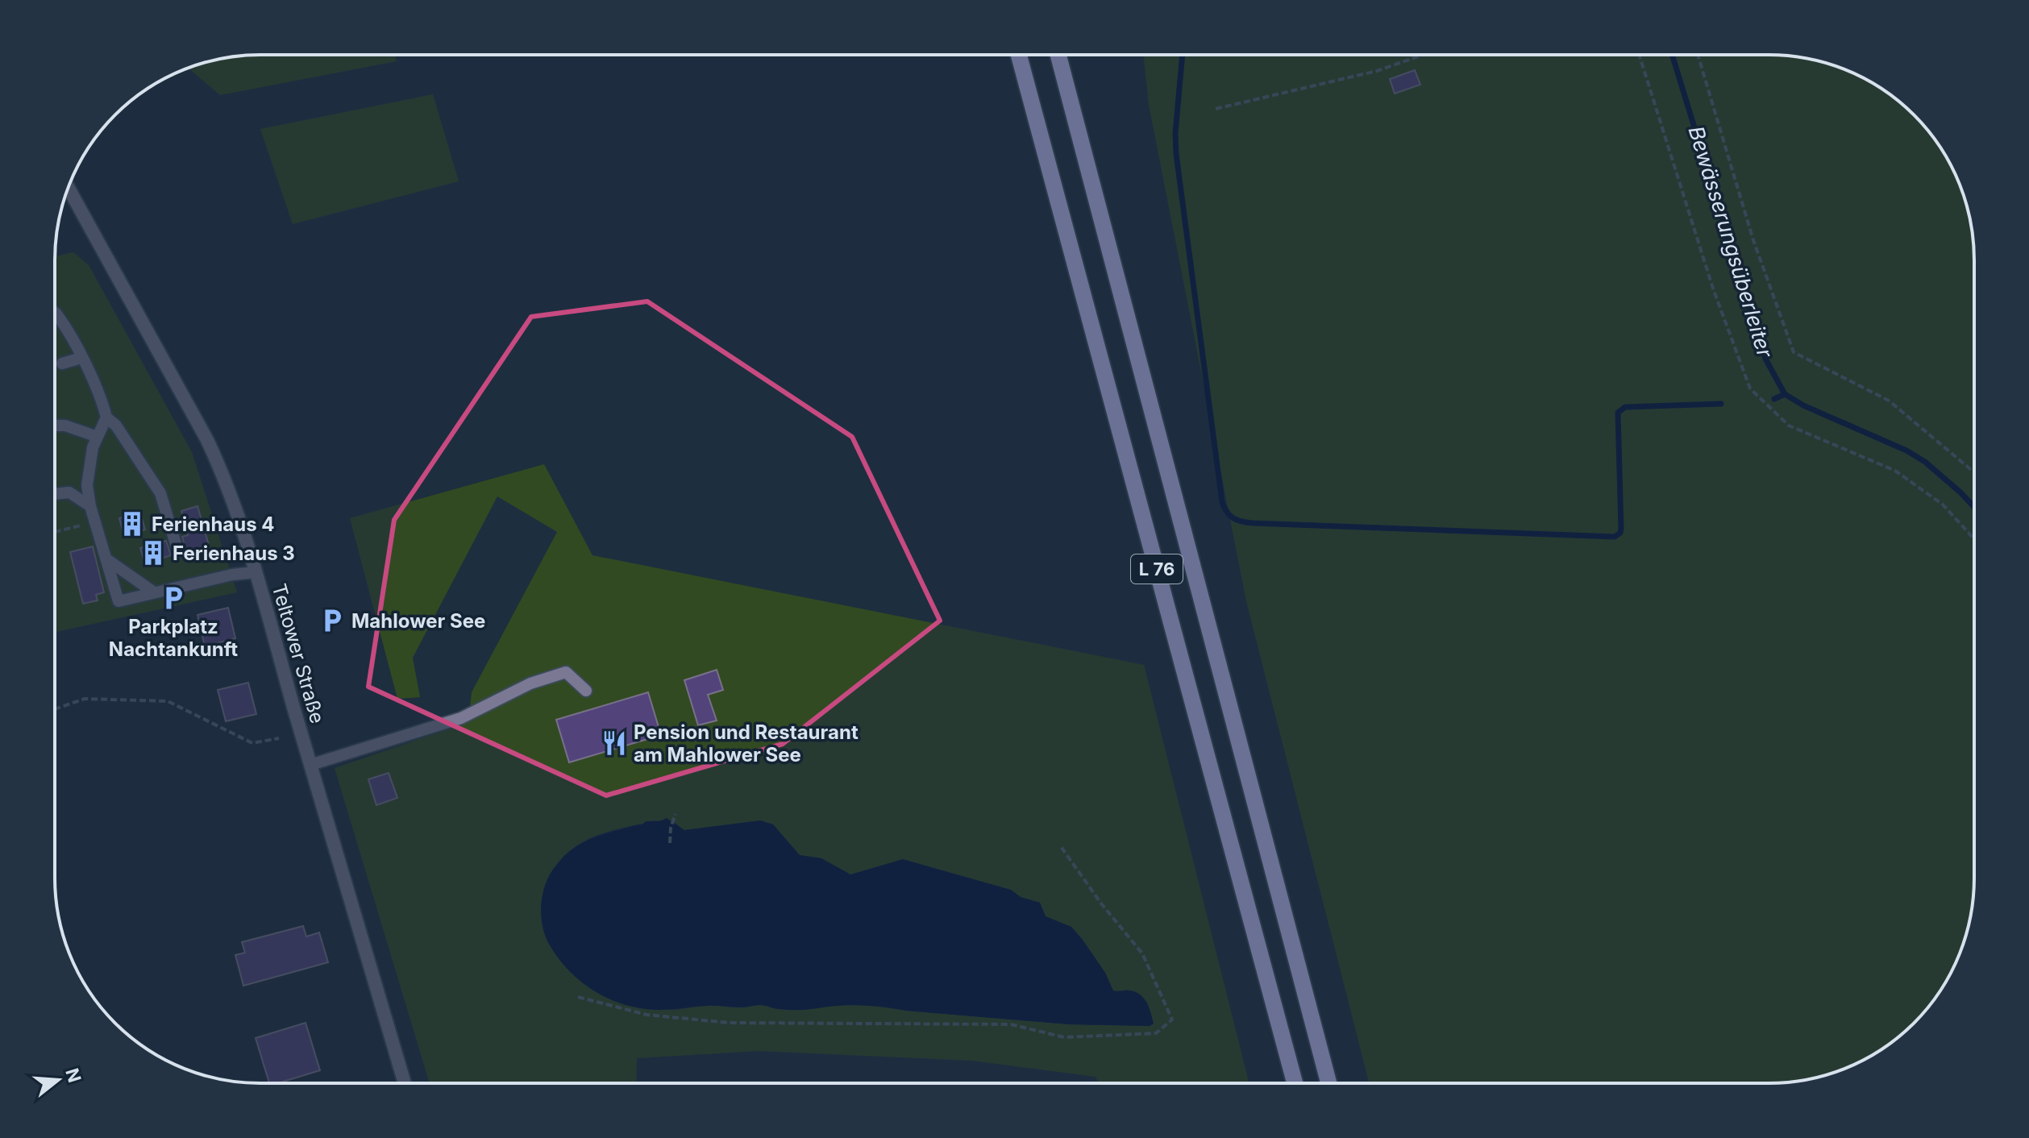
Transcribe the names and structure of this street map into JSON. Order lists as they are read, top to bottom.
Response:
{
  "streets": {
    "main road": ["L 76"],
    "street": ["Teltower Straße"]
  },
  "water": ["Bewässerungsüberleiter"],
  "places": {
    "building": ["Ferienhaus 4", "Ferienhaus 3"],
    "parking": ["Parkplatz Nachtankunft", "Mahlower See"],
    "restaurant": ["Pension und Restaurant am Mahlower See"]
  },
  "north": "right"
}
